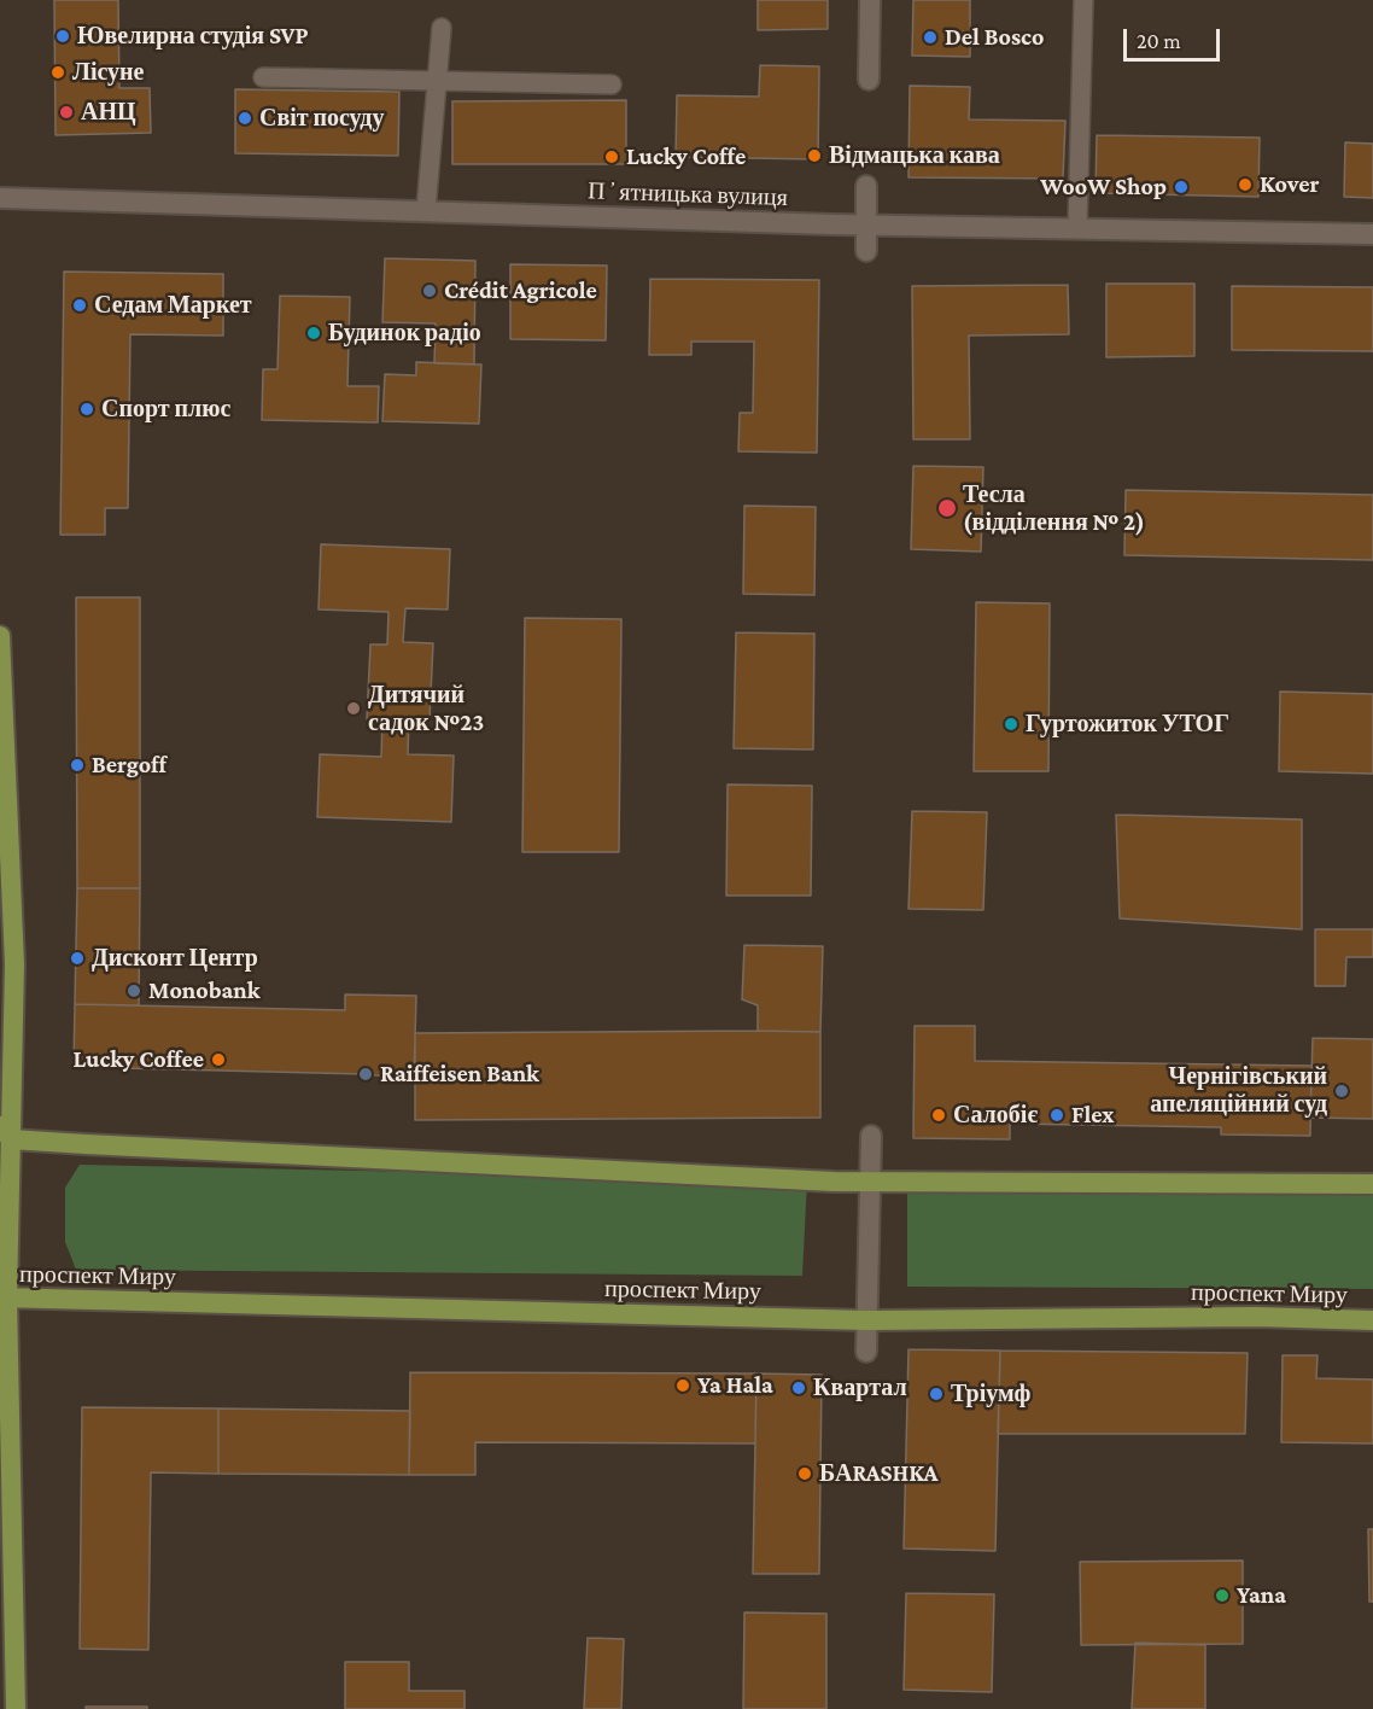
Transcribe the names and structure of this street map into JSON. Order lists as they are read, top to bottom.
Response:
{
  "streets": {
    "main road": ["проспект Миру"],
    "street": ["Пʼятницька вулиця"]
  },
  "places": [
    "Ювелирна студія SVP",
    "Del Bosco",
    "Лісуне",
    "АНЦ",
    "Світ посуду",
    "Відмацька кава",
    "Lucky Coffe",
    "Kover",
    "WooW Shop",
    "Crédit Agricole",
    "Седам Маркет",
    "Будинок радіо",
    "Спорт плюс",
    "Тесла (відділення № 2)",
    "Дитячий садок №23",
    "Гуртожиток УТОГ",
    "Bergoff",
    "Дисконт Центр",
    "Monobank",
    "Lucky Coffee",
    "Raiffeisen Bank",
    "Чернігівський апеляційний суд",
    "Салобіє",
    "Flex",
    "Ya Hala",
    "Квартал",
    "Тріумф",
    "БАRASHKA",
    "Yana"
  ],
  "scale_bar": "20 m"
}
